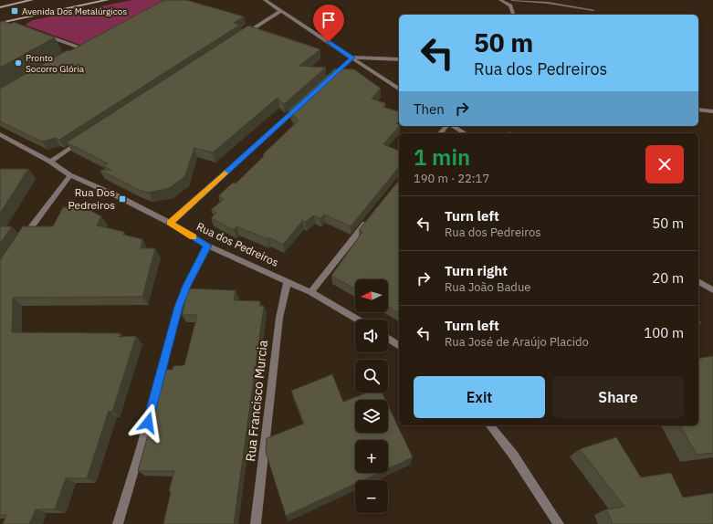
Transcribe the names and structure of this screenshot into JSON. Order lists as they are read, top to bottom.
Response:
{
  "streets": {
    "street": ["Rua dos Pedreiros", "Rua Francisco Murcia"]
  },
  "crossings": [
    ["Rua dos Pedreiros", "Rua Francisco Murcia"]
  ],
  "places": {
    "transit": ["Avenida Dos Metalúrgicos", "Rua Dos Pedreiros"],
    "other": ["Pronto Socorro Glória"]
  },
  "north": "left",
  "page": {
    "turn": ["50 m", "Rua dos Pedreiros"],
    "then": "Then",
    "heading": ["1 min", "190 m · 22:17"],
    "list": [
      {
        "name": "Turn left",
        "note": "Rua dos Pedreiros",
        "value": "50 m"
      },
      {
        "name": "Turn right",
        "note": "Rua João Badue",
        "value": "20 m"
      },
      {
        "name": "Turn left",
        "note": "Rua José de Araújo Placido",
        "value": "100 m"
      }
    ],
    "map_buttons": ["+", "−"],
    "buttons": ["Exit", "Share"]
  }
}
